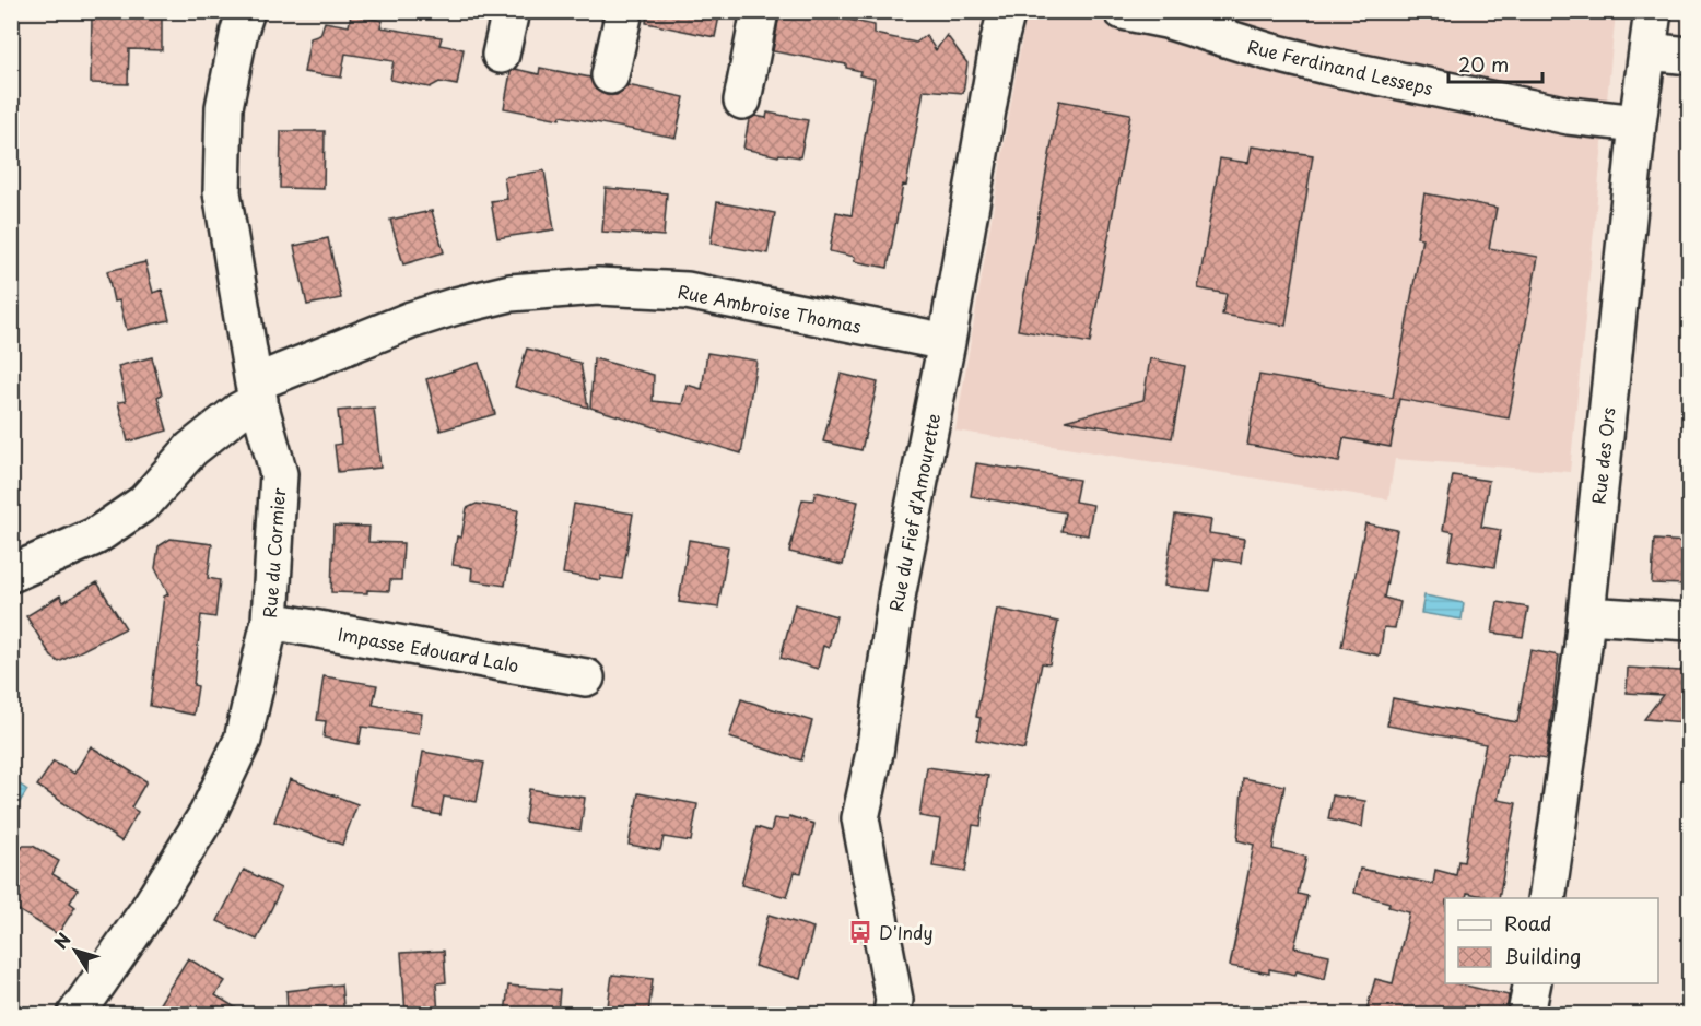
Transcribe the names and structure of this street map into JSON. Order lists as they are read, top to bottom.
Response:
{
  "streets": {
    "street": [
      "Rue Ferdinand Lesseps",
      "Rue Ambroise Thomas",
      "Rue des Ors",
      "Rue du Fief d'Amourette",
      "Rue du Cormier",
      "Impasse Edouard Lalo"
    ]
  },
  "crossings": [
    ["Rue Ferdinand Lesseps", "Rue des Ors"],
    ["Rue Ambroise Thomas", "Rue du Fief d'Amourette"],
    ["Rue Ambroise Thomas", "Rue du Cormier"],
    ["Rue du Cormier", "Impasse Edouard Lalo"]
  ],
  "places": {
    "bus stop": ["D'Indy"]
  },
  "legend": ["Road", "Building"],
  "scale_bar": "20 m",
  "north": "top left"
}
